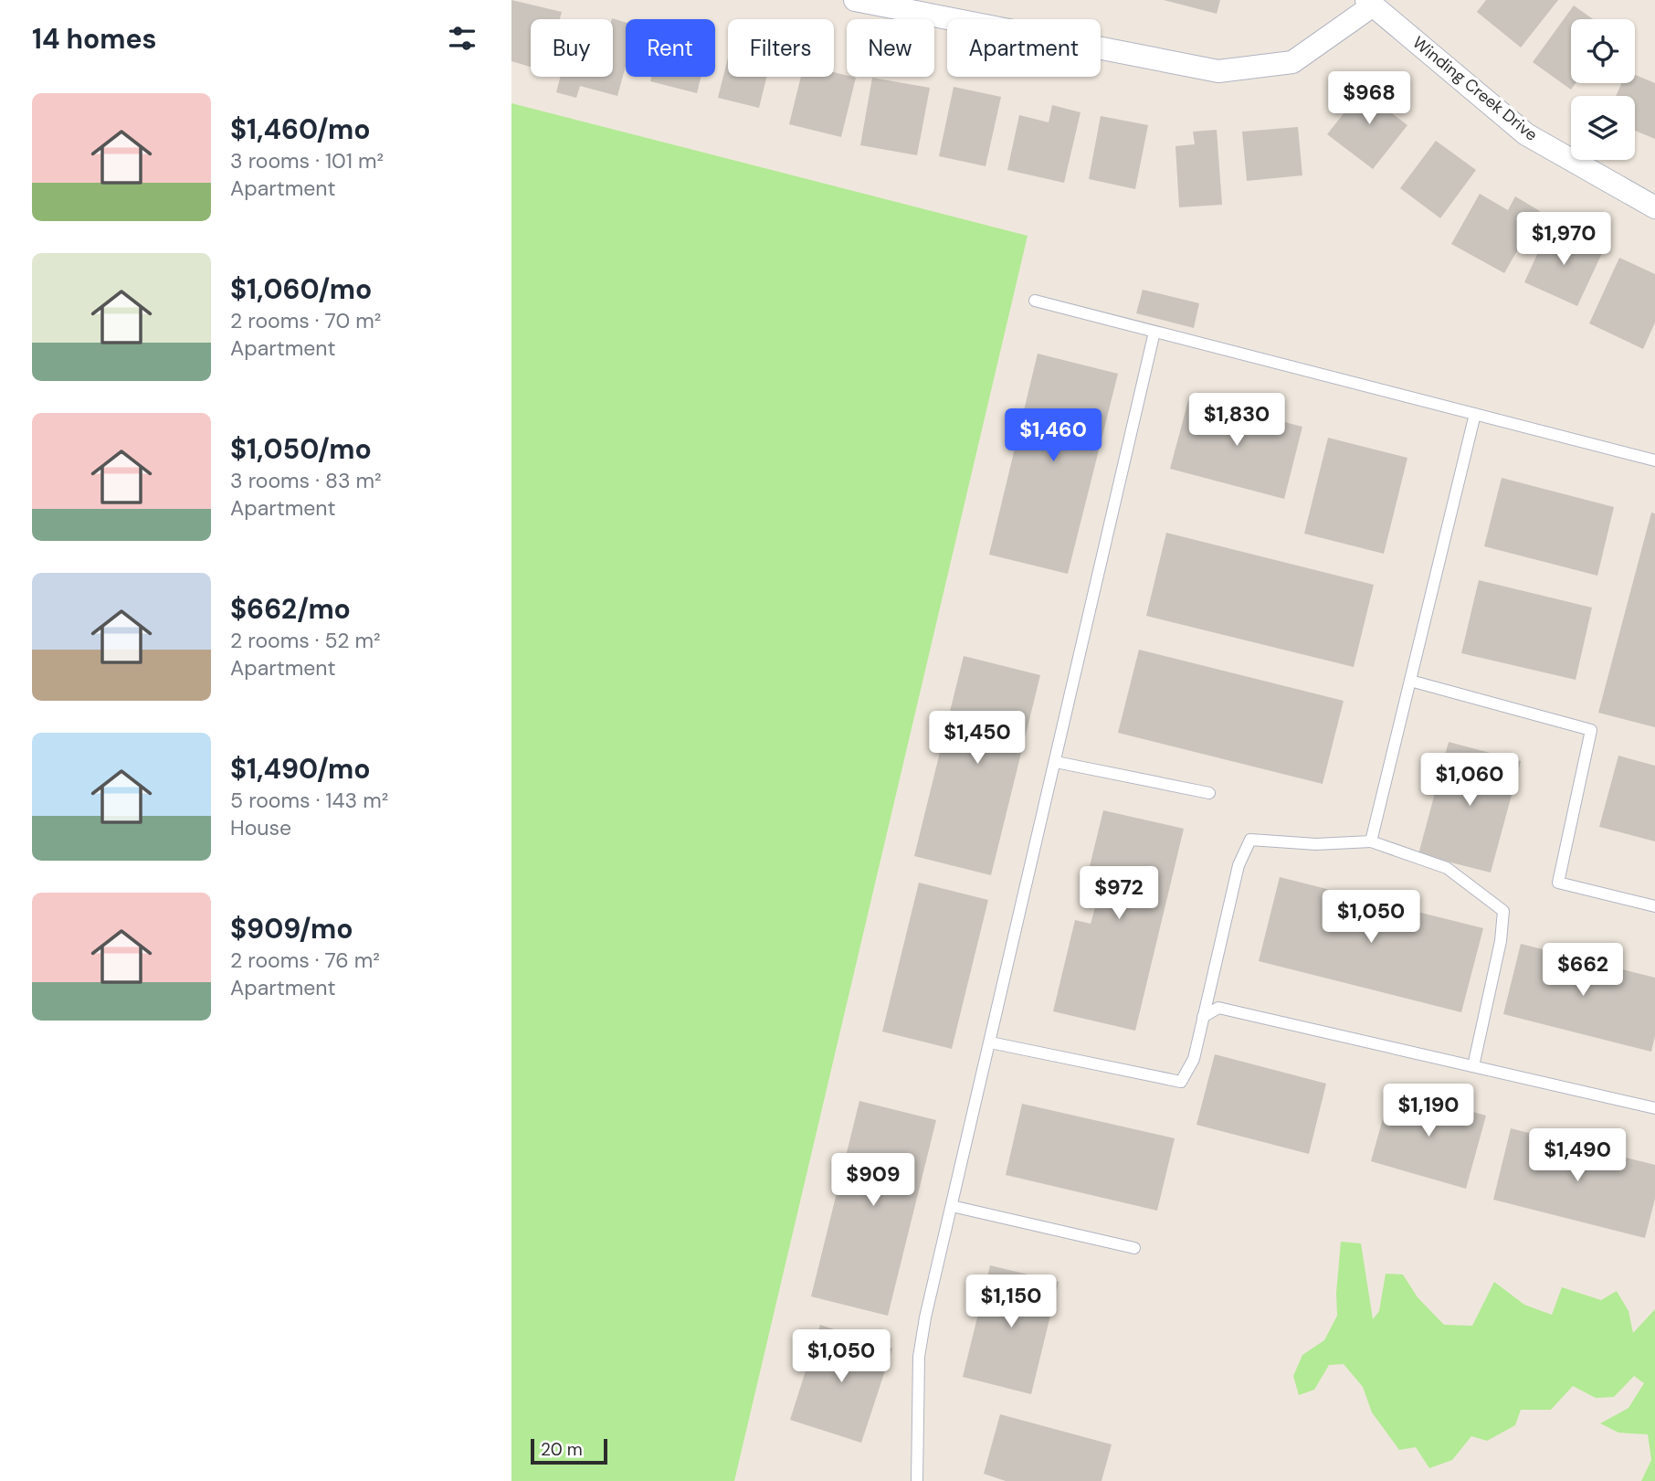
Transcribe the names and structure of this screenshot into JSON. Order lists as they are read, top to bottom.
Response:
{
  "streets": {
    "street": ["Winding Creek Drive"]
  },
  "scale_bar": "20 m",
  "page": {
    "heading": "14 homes",
    "chip": [
      "Buy",
      "Rent",
      "Filters",
      "New",
      "Apartment"
    ],
    "price": [
      "$968",
      "$1,970",
      "$1,830",
      "$1,460",
      "$1,450",
      "$1,060",
      "$972",
      "$1,050",
      "$662",
      "$1,190",
      "$1,490",
      "$909",
      "$1,150",
      "$1,050"
    ],
    "list": [
      {
        "name": "$1,460/mo",
        "note": "3 rooms · 101 m² · Apartment"
      },
      {
        "name": "$1,060/mo",
        "note": "2 rooms · 70 m² · Apartment"
      },
      {
        "name": "$1,050/mo",
        "note": "3 rooms · 83 m² · Apartment"
      },
      {
        "name": "$662/mo",
        "note": "2 rooms · 52 m² · Apartment"
      },
      {
        "name": "$1,490/mo",
        "note": "5 rooms · 143 m² · House"
      },
      {
        "name": "$909/mo",
        "note": "2 rooms · 76 m² · Apartment"
      }
    ],
    "scale": "20 m"
  }
}
